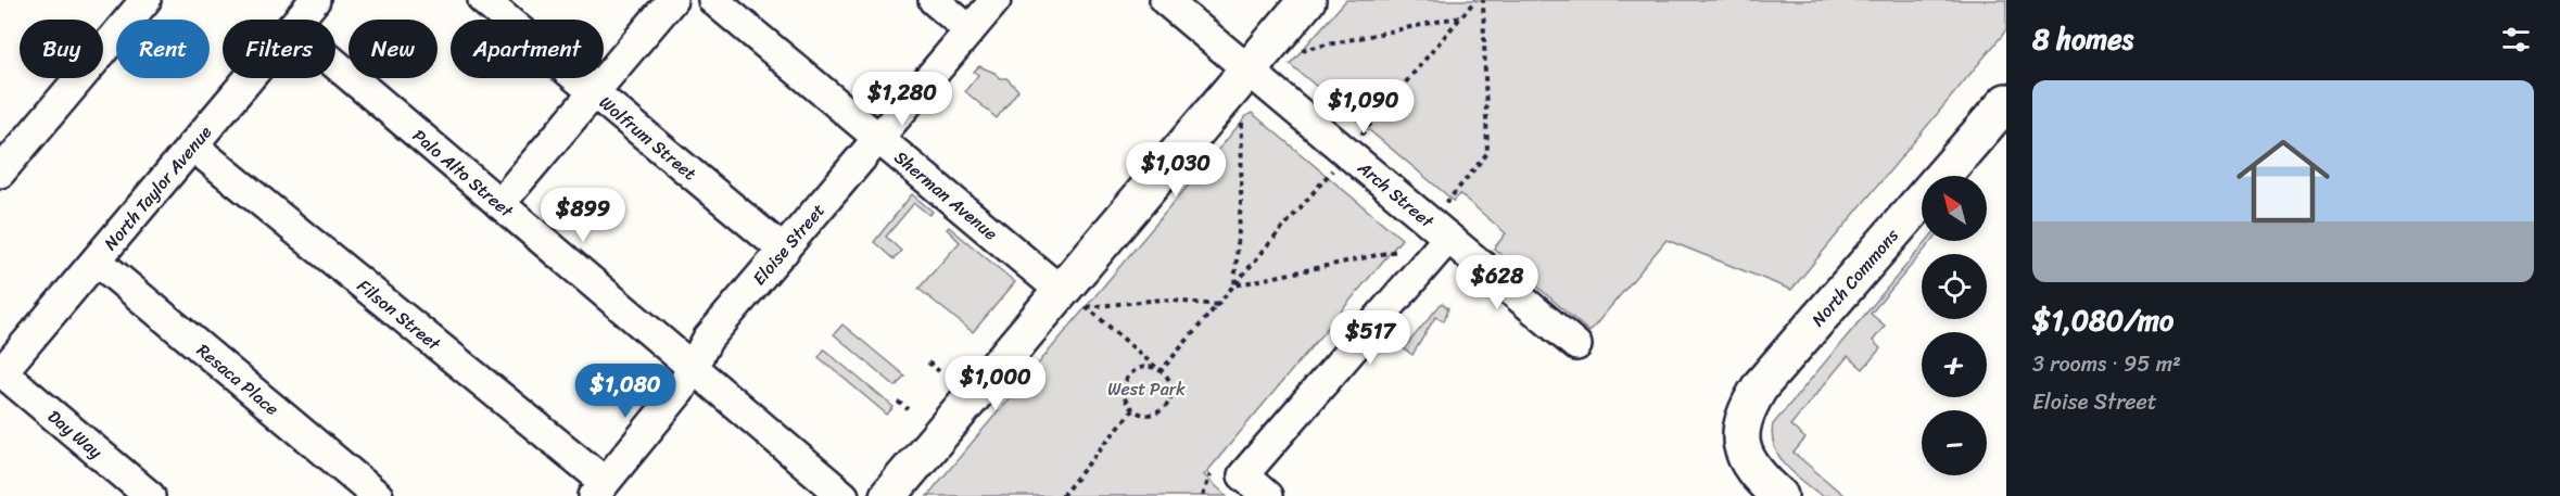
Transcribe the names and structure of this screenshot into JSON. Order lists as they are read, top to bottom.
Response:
{
  "streets": {
    "main road": ["North Commons"],
    "street": [
      "Wolfrum Street",
      "Palo Alto Street",
      "North Taylor Avenue",
      "Arch Street",
      "Sherman Avenue",
      "Eloise Street",
      "Filson Street",
      "Resaca Place",
      "Day Way"
    ]
  },
  "crossings": [
    ["Wolfrum Street", "Eloise Street"],
    ["Palo Alto Street", "Eloise Street"],
    ["North Taylor Avenue", "Filson Street"],
    ["North Taylor Avenue", "Resaca Place"],
    ["North Taylor Avenue", "Day Way"],
    ["Sherman Avenue", "Eloise Street"],
    ["Eloise Street", "Filson Street"]
  ],
  "parks": ["West Park"],
  "north": "top left",
  "page": {
    "heading": "8 homes",
    "chip": [
      "Buy",
      "Rent",
      "Filters",
      "New",
      "Apartment"
    ],
    "price": [
      "$1,280",
      "$1,090",
      "$1,030",
      "$899",
      "$628",
      "$517",
      "$1,000",
      "$1,080"
    ],
    "list": [
      {
        "name": "$1,080/mo",
        "note": "3 rooms · 95 m² · Eloise Street"
      }
    ],
    "map_buttons": ["+", "−"]
  }
}
